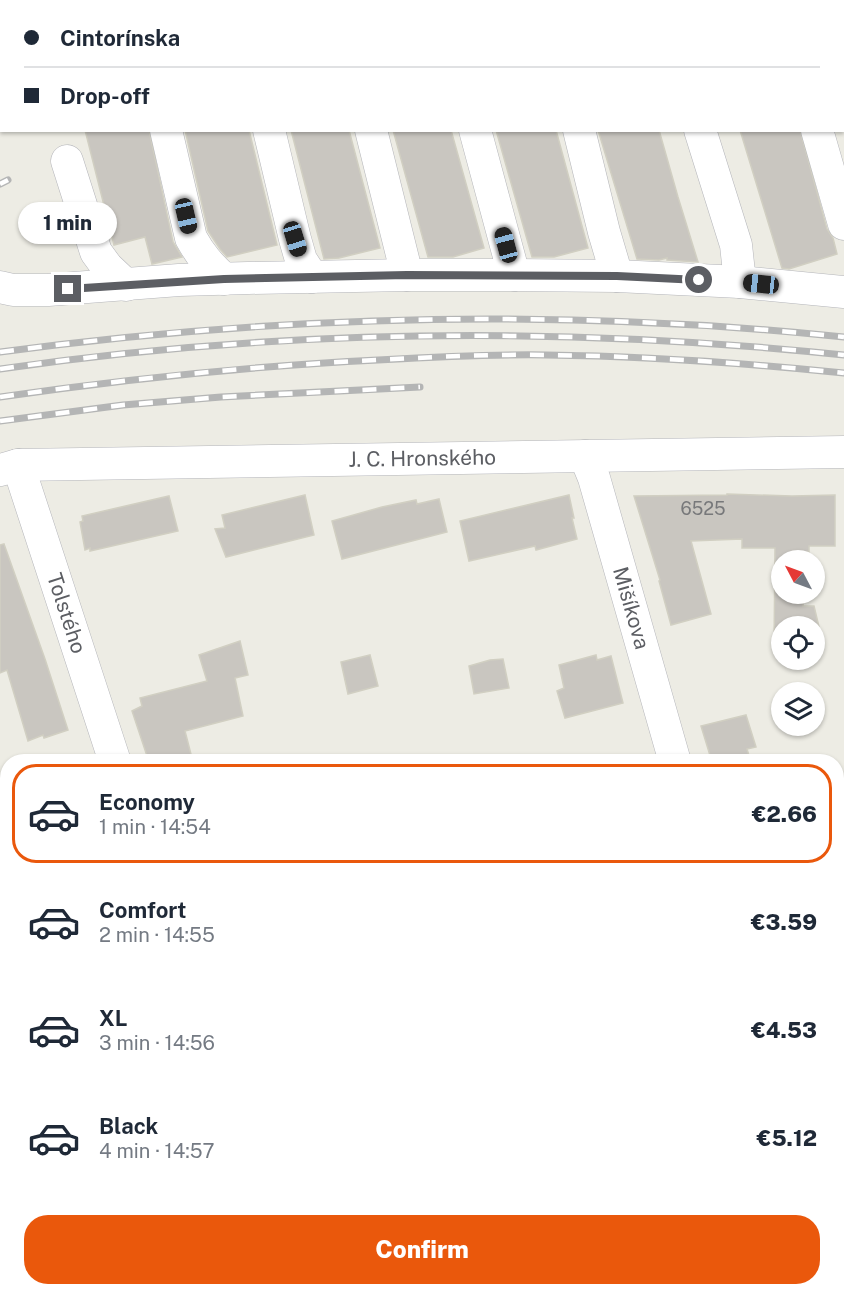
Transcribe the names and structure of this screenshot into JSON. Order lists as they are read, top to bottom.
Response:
{
  "streets": {
    "street": ["J. C. Hronského", "Mišíkova", "Tolstého"]
  },
  "crossings": [
    ["J. C. Hronského", "Mišíkova"],
    ["J. C. Hronského", "Tolstého"]
  ],
  "house_numbers": ["6525"],
  "north": "top left",
  "page": {
    "banner": ["Cintorínska", "Drop-off"],
    "bubble": "1 min",
    "list": [
      {
        "name": "Economy",
        "note": "1 min · 14:54",
        "value": "€2.66"
      },
      {
        "name": "Comfort",
        "note": "2 min · 14:55",
        "value": "€3.59"
      },
      {
        "name": "XL",
        "note": "3 min · 14:56",
        "value": "€4.53"
      },
      {
        "name": "Black",
        "note": "4 min · 14:57",
        "value": "€5.12"
      }
    ],
    "buttons": "Confirm"
  }
}
